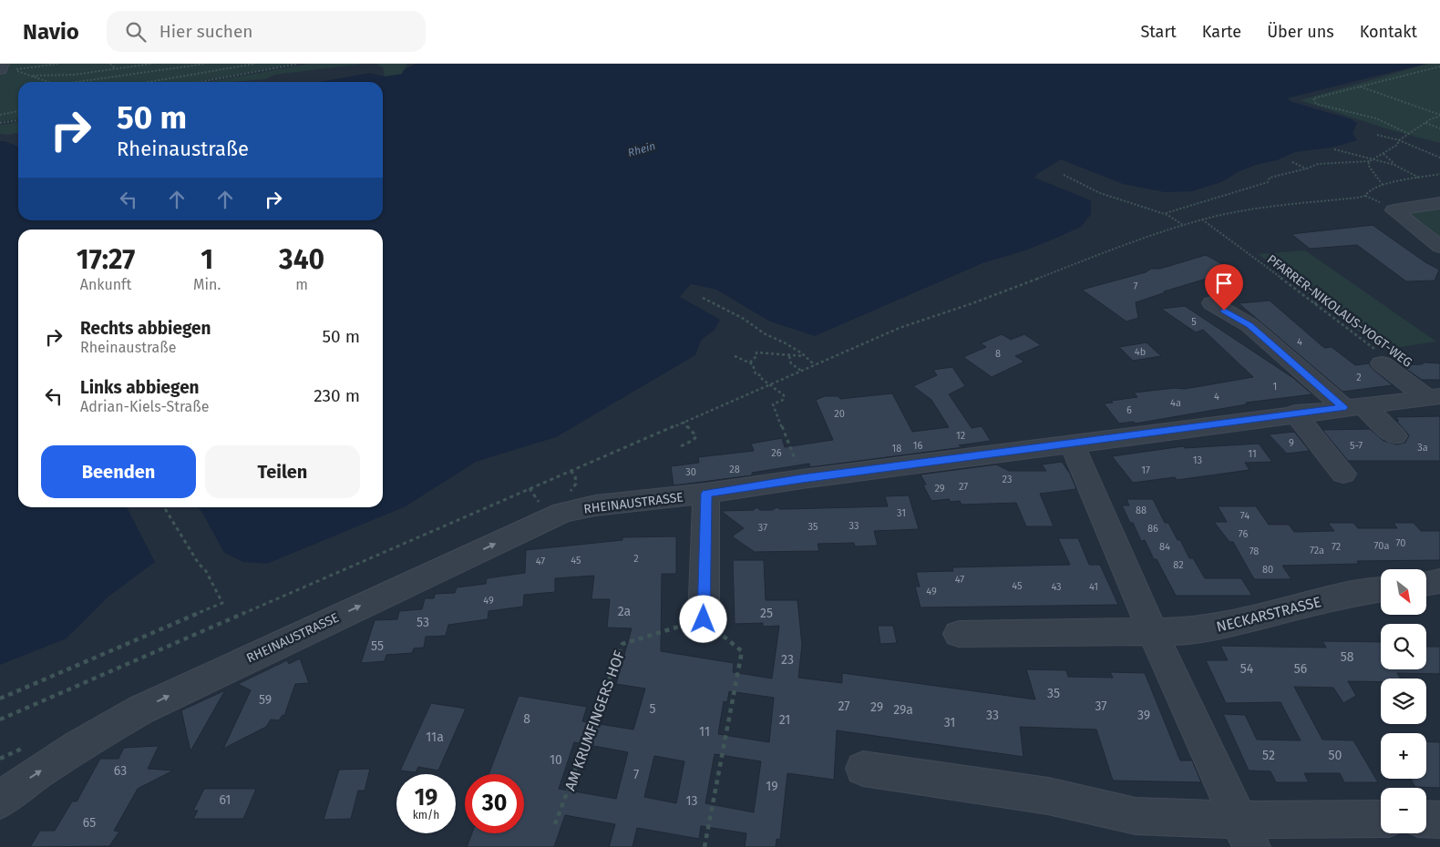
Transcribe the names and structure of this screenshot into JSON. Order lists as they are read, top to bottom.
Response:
{
  "streets": {
    "street": ["RHEINAUSTRASSE", "NECKARSTRASSE"],
    "path": ["PFARRER-NIKOLAUS-VOGT-WEG", "AM KRUMFINGERS HOF"]
  },
  "one_way": ["RHEINAUSTRASSE"],
  "water": ["Rhein"],
  "house_numbers": [
    "7",
    "5",
    "4",
    "4b",
    "8",
    "2",
    "1",
    "4",
    "4a",
    "6",
    "20",
    "12",
    "9",
    "16",
    "5-7",
    "3a",
    "18",
    "26",
    "11",
    "13",
    "28",
    "17",
    "30",
    "23",
    "27",
    "29",
    "88",
    "31",
    "74",
    "33",
    "35",
    "37",
    "86",
    "76",
    "70",
    "70a",
    "84",
    "72",
    "72a",
    "78",
    "2",
    "45",
    "47",
    "82",
    "80",
    "47",
    "45",
    "43",
    "41",
    "49",
    "49",
    "2a",
    "25",
    "53",
    "55",
    "58",
    "23",
    "54",
    "56",
    "35",
    "59",
    "27",
    "37",
    "29",
    "5",
    "29a",
    "33",
    "39",
    "8",
    "21",
    "31",
    "11",
    "11a",
    "52",
    "50",
    "10",
    "63",
    "7",
    "19",
    "61",
    "13",
    "65"
  ],
  "north": "bottom right",
  "page": {
    "header": "Navio",
    "search": "Hier suchen",
    "nav": [
      "Start",
      "Karte",
      "Über uns",
      "Kontakt"
    ],
    "turn": ["50 m", "Rheinaustraße"],
    "eta": [
      "17:27",
      "Ankunft",
      "1",
      "Min.",
      "340",
      "m"
    ],
    "list": [
      {
        "name": "Rechts abbiegen",
        "note": "Rheinaustraße",
        "value": "50 m"
      },
      {
        "name": "Links abbiegen",
        "note": "Adrian-Kiels-Straße",
        "value": "230 m"
      }
    ],
    "buttons": ["Beenden", "Teilen"],
    "map_buttons": ["+", "−"],
    "speed": "19 km/h",
    "limit": "30"
  }
}
